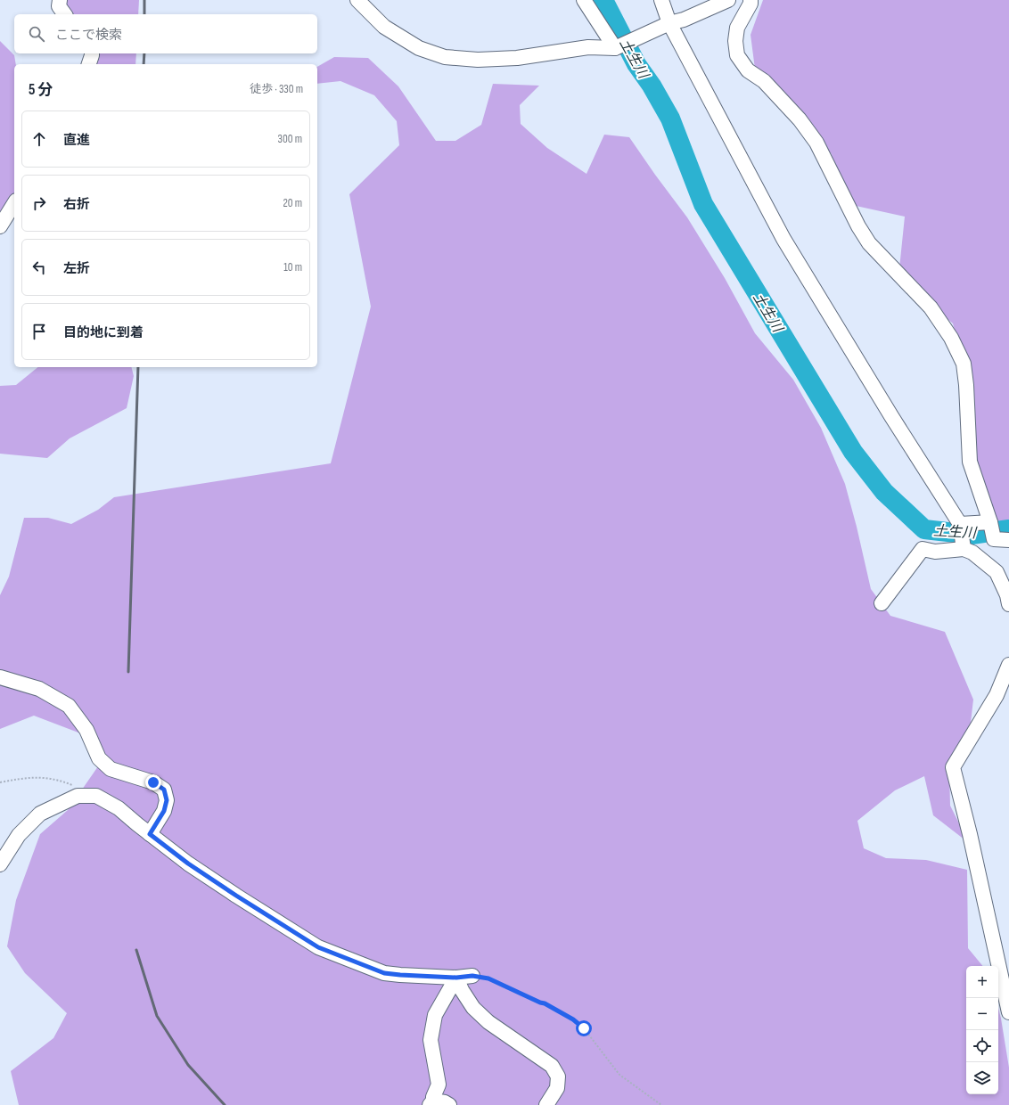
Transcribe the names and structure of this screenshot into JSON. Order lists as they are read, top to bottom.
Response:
{
  "water": ["土生川"],
  "page": {
    "search": "ここで検索",
    "heading": ["5 分", "徒歩 · 330 m"],
    "list": [
      ["直進", "300 m"],
      ["右折", "20 m"],
      ["左折", "10 m"],
      "目的地に到着"
    ],
    "map_buttons": ["+", "−"]
  }
}
